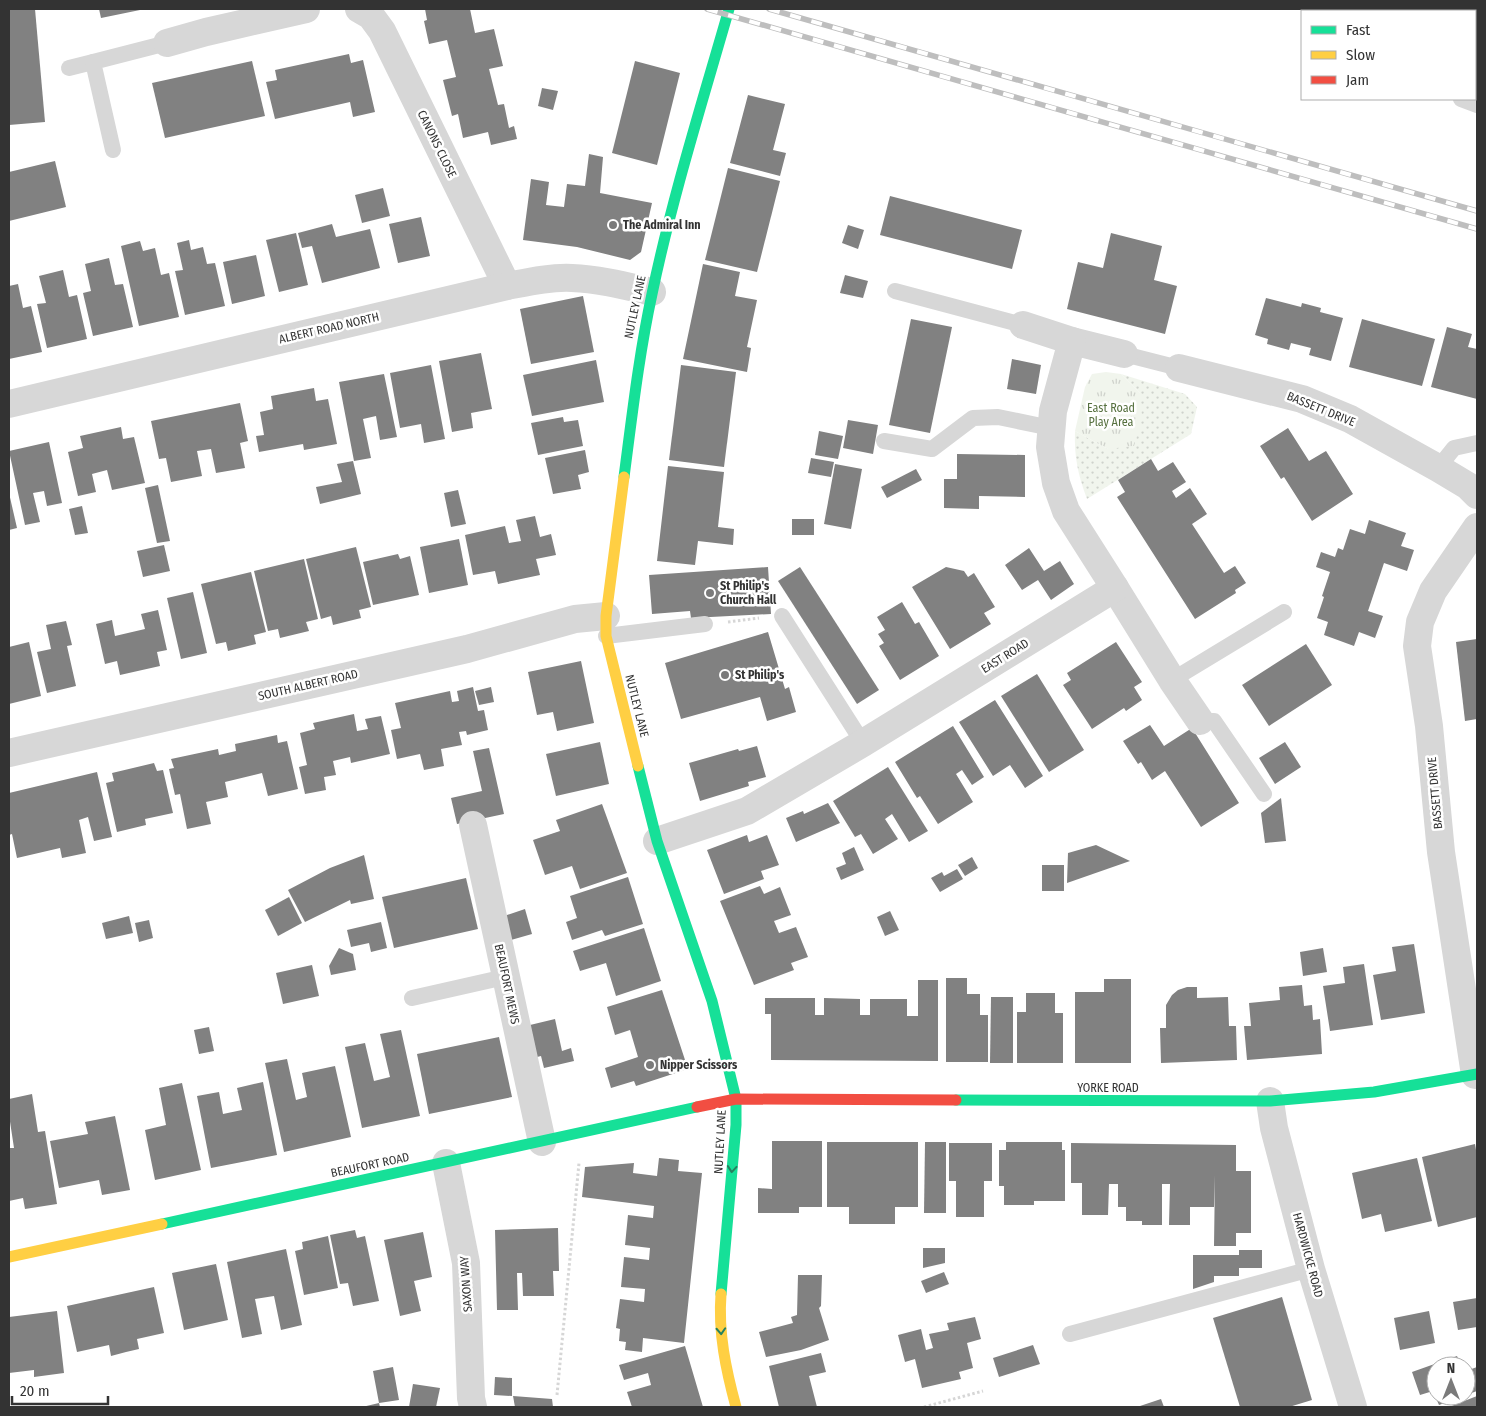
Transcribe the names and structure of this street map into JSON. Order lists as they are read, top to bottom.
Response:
{
  "streets": {
    "street": [
      "CANONS CLOSE",
      "NUTLEY LANE",
      "ALBERT ROAD NORTH",
      "BASSETT DRIVE",
      "EAST ROAD",
      "SOUTH ALBERT ROAD",
      "BEAUFORT MEWS",
      "YORKE ROAD",
      "BEAUFORT ROAD",
      "HARDWICKE ROAD",
      "SAXON WAY"
    ]
  },
  "crossings": [
    ["CANONS CLOSE", "ALBERT ROAD NORTH"],
    ["NUTLEY LANE", "ALBERT ROAD NORTH"],
    ["NUTLEY LANE", "EAST ROAD"],
    ["NUTLEY LANE", "SOUTH ALBERT ROAD"],
    ["NUTLEY LANE", "YORKE ROAD"],
    ["NUTLEY LANE", "BEAUFORT ROAD"],
    ["BASSETT DRIVE", "YORKE ROAD"],
    ["BEAUFORT MEWS", "BEAUFORT ROAD"],
    ["YORKE ROAD", "BEAUFORT ROAD"],
    ["YORKE ROAD", "HARDWICKE ROAD"],
    ["BEAUFORT ROAD", "SAXON WAY"]
  ],
  "parks": ["East Road Play Area"],
  "places": [
    "The Admiral Inn",
    "St Philip's Church Hall",
    "St Philip's",
    "Nipper Scissors"
  ],
  "legend": ["Fast", "Slow", "Jam"],
  "scale_bar": "20 m",
  "north": "top"
}
